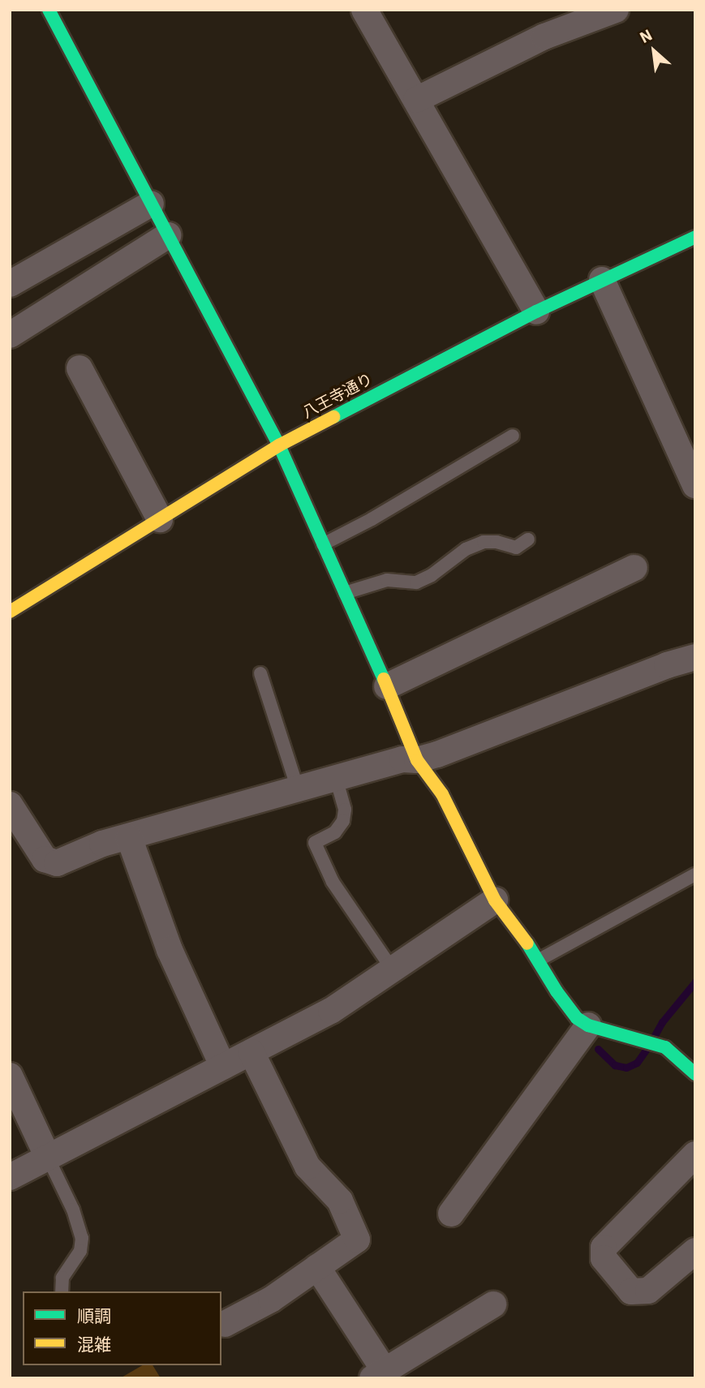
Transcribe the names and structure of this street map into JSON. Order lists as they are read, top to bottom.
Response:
{
  "streets": {
    "street": ["八王寺通り"]
  },
  "legend": ["順調", "混雑"],
  "north": "top left"
}
